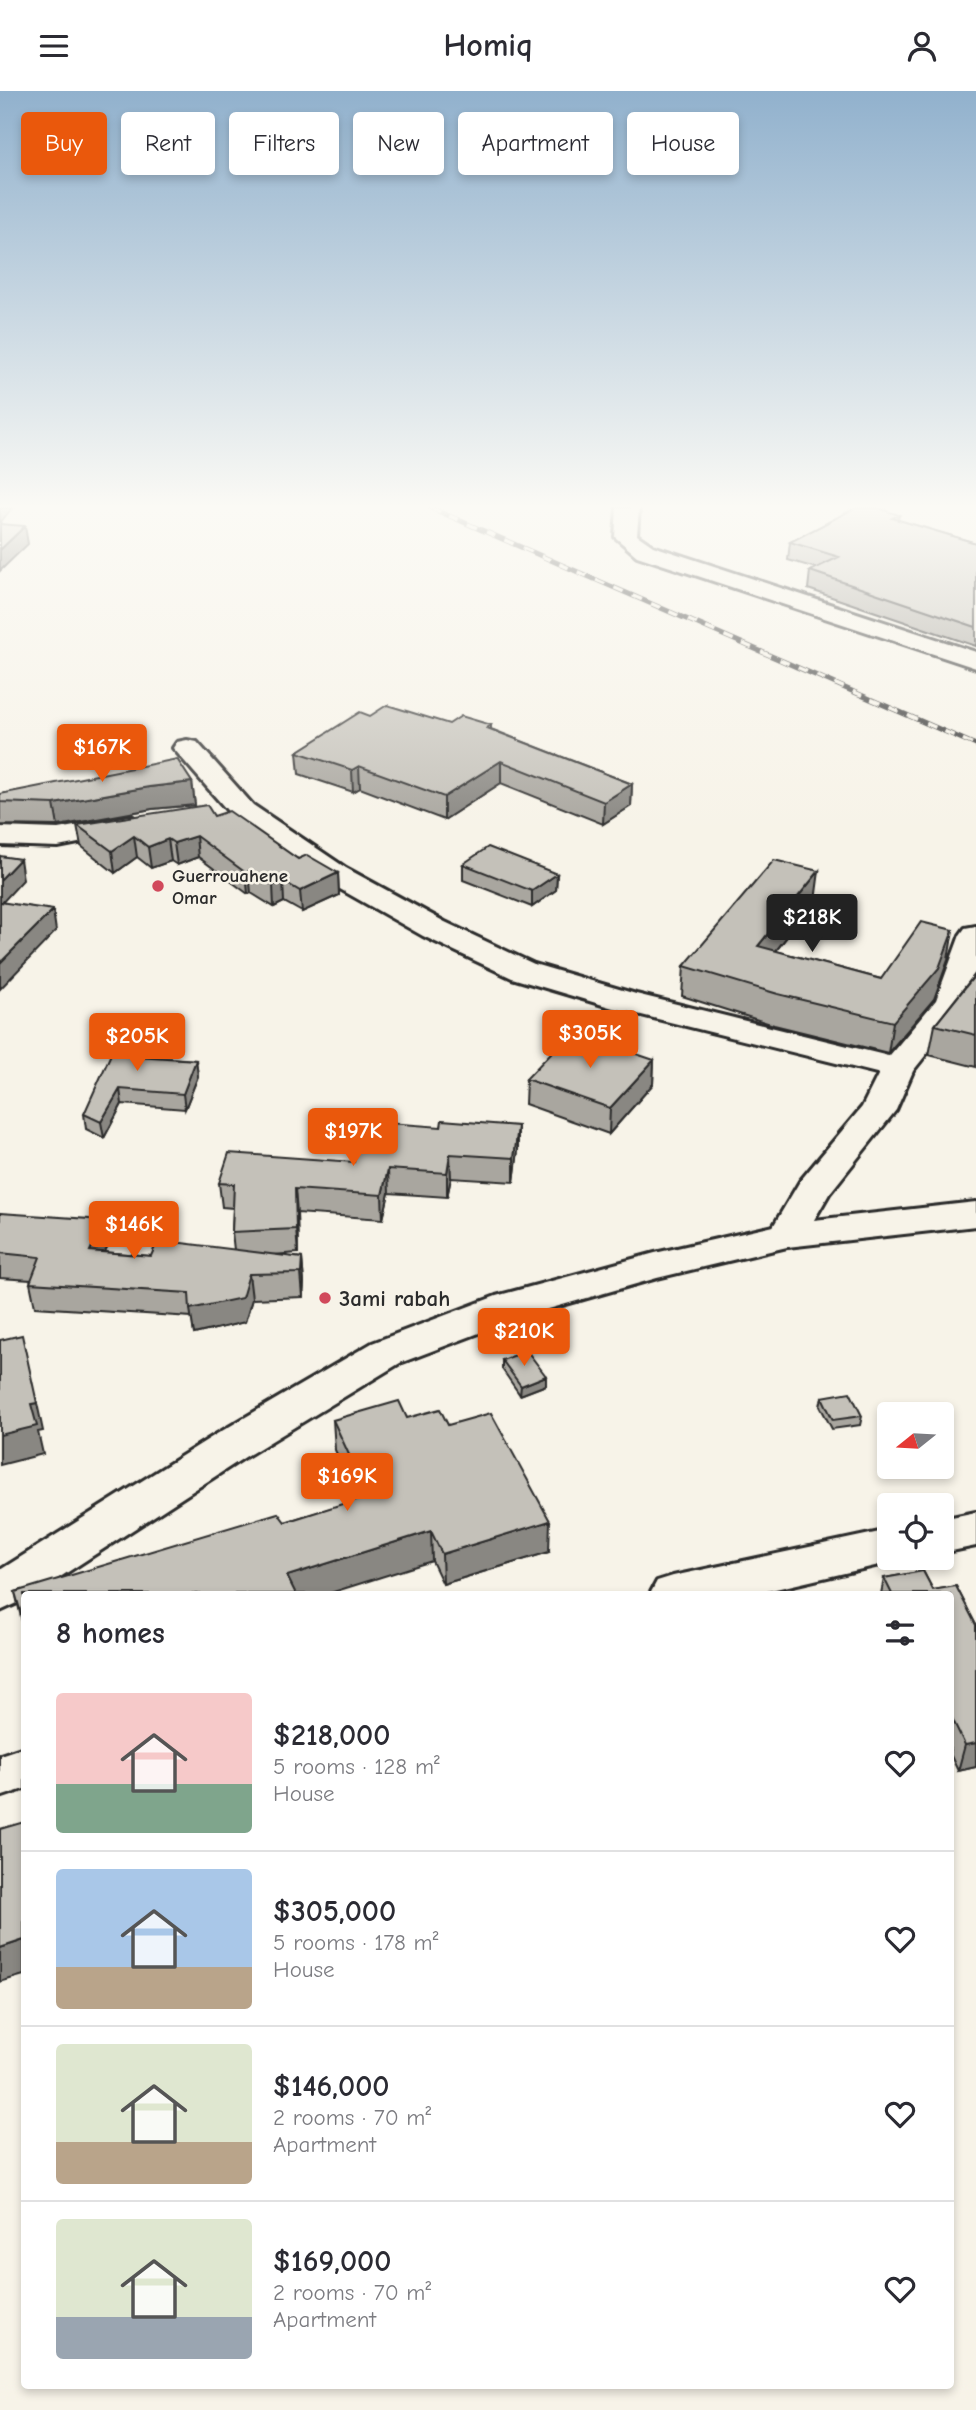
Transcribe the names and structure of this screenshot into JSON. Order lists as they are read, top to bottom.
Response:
{
  "places": ["Guerrouahene Omar", "3ami rabah"],
  "north": "left",
  "page": {
    "header": "Homiq",
    "chip": [
      "Buy",
      "Rent",
      "Filters",
      "New",
      "Apartment",
      "House"
    ],
    "price": [
      "$167K",
      "$218K",
      "$305K",
      "$205K",
      "$197K",
      "$146K",
      "$210K",
      "$169K"
    ],
    "heading": "8 homes",
    "list": [
      {
        "name": "$218,000",
        "note": "5 rooms · 128 m² · House"
      },
      {
        "name": "$305,000",
        "note": "5 rooms · 178 m² · House"
      },
      {
        "name": "$146,000",
        "note": "2 rooms · 70 m² · Apartment"
      },
      {
        "name": "$169,000",
        "note": "2 rooms · 70 m² · Apartment"
      }
    ]
  }
}
